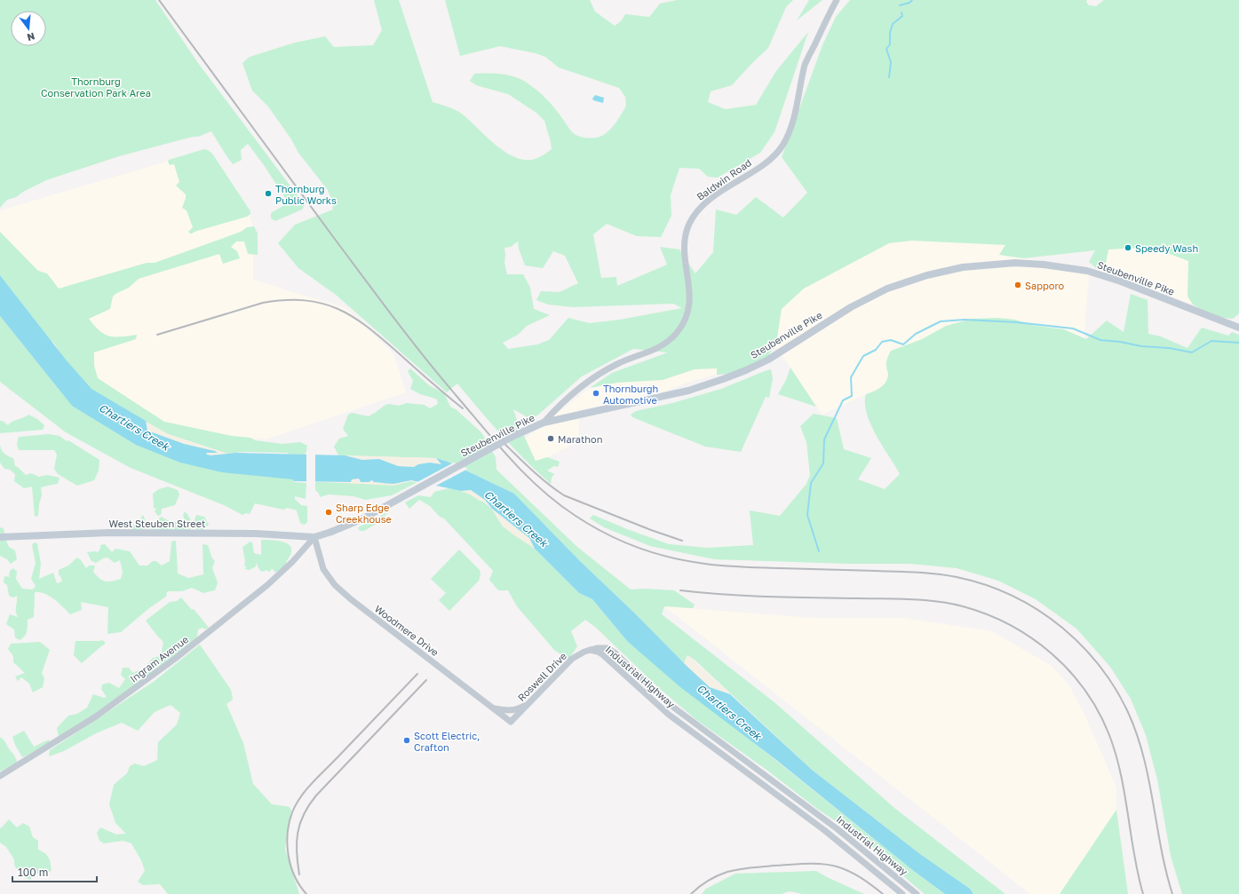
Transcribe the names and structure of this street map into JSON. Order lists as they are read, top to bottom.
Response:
{
  "streets": {
    "main road": ["Steubenville Pike", "West Steuben Street"],
    "street": [
      "Baldwin Road",
      "Woodmere Drive",
      "Ingram Avenue",
      "Roswell Drive",
      "Industrial Highway"
    ]
  },
  "crossings": [
    ["Baldwin Road", "Steubenville Pike"],
    ["Steubenville Pike", "West Steuben Street"],
    ["Steubenville Pike", "Woodmere Drive"],
    ["Steubenville Pike", "Ingram Avenue"],
    ["West Steuben Street", "Woodmere Drive"],
    ["West Steuben Street", "Ingram Avenue"],
    ["Woodmere Drive", "Ingram Avenue"],
    ["Woodmere Drive", "Roswell Drive"],
    ["Roswell Drive", "Industrial Highway"]
  ],
  "water": ["Chartiers Creek"],
  "parks": ["Thornburg Conservation Park Area"],
  "places": [
    "Thornburg Public Works",
    "Speedy Wash",
    "Sapporo",
    "Thornburgh Automotive",
    "Marathon",
    "Sharp Edge Creekhouse",
    "Scott Electric, Crafton"
  ],
  "scale_bar": "100 m",
  "north": "bottom"
}
